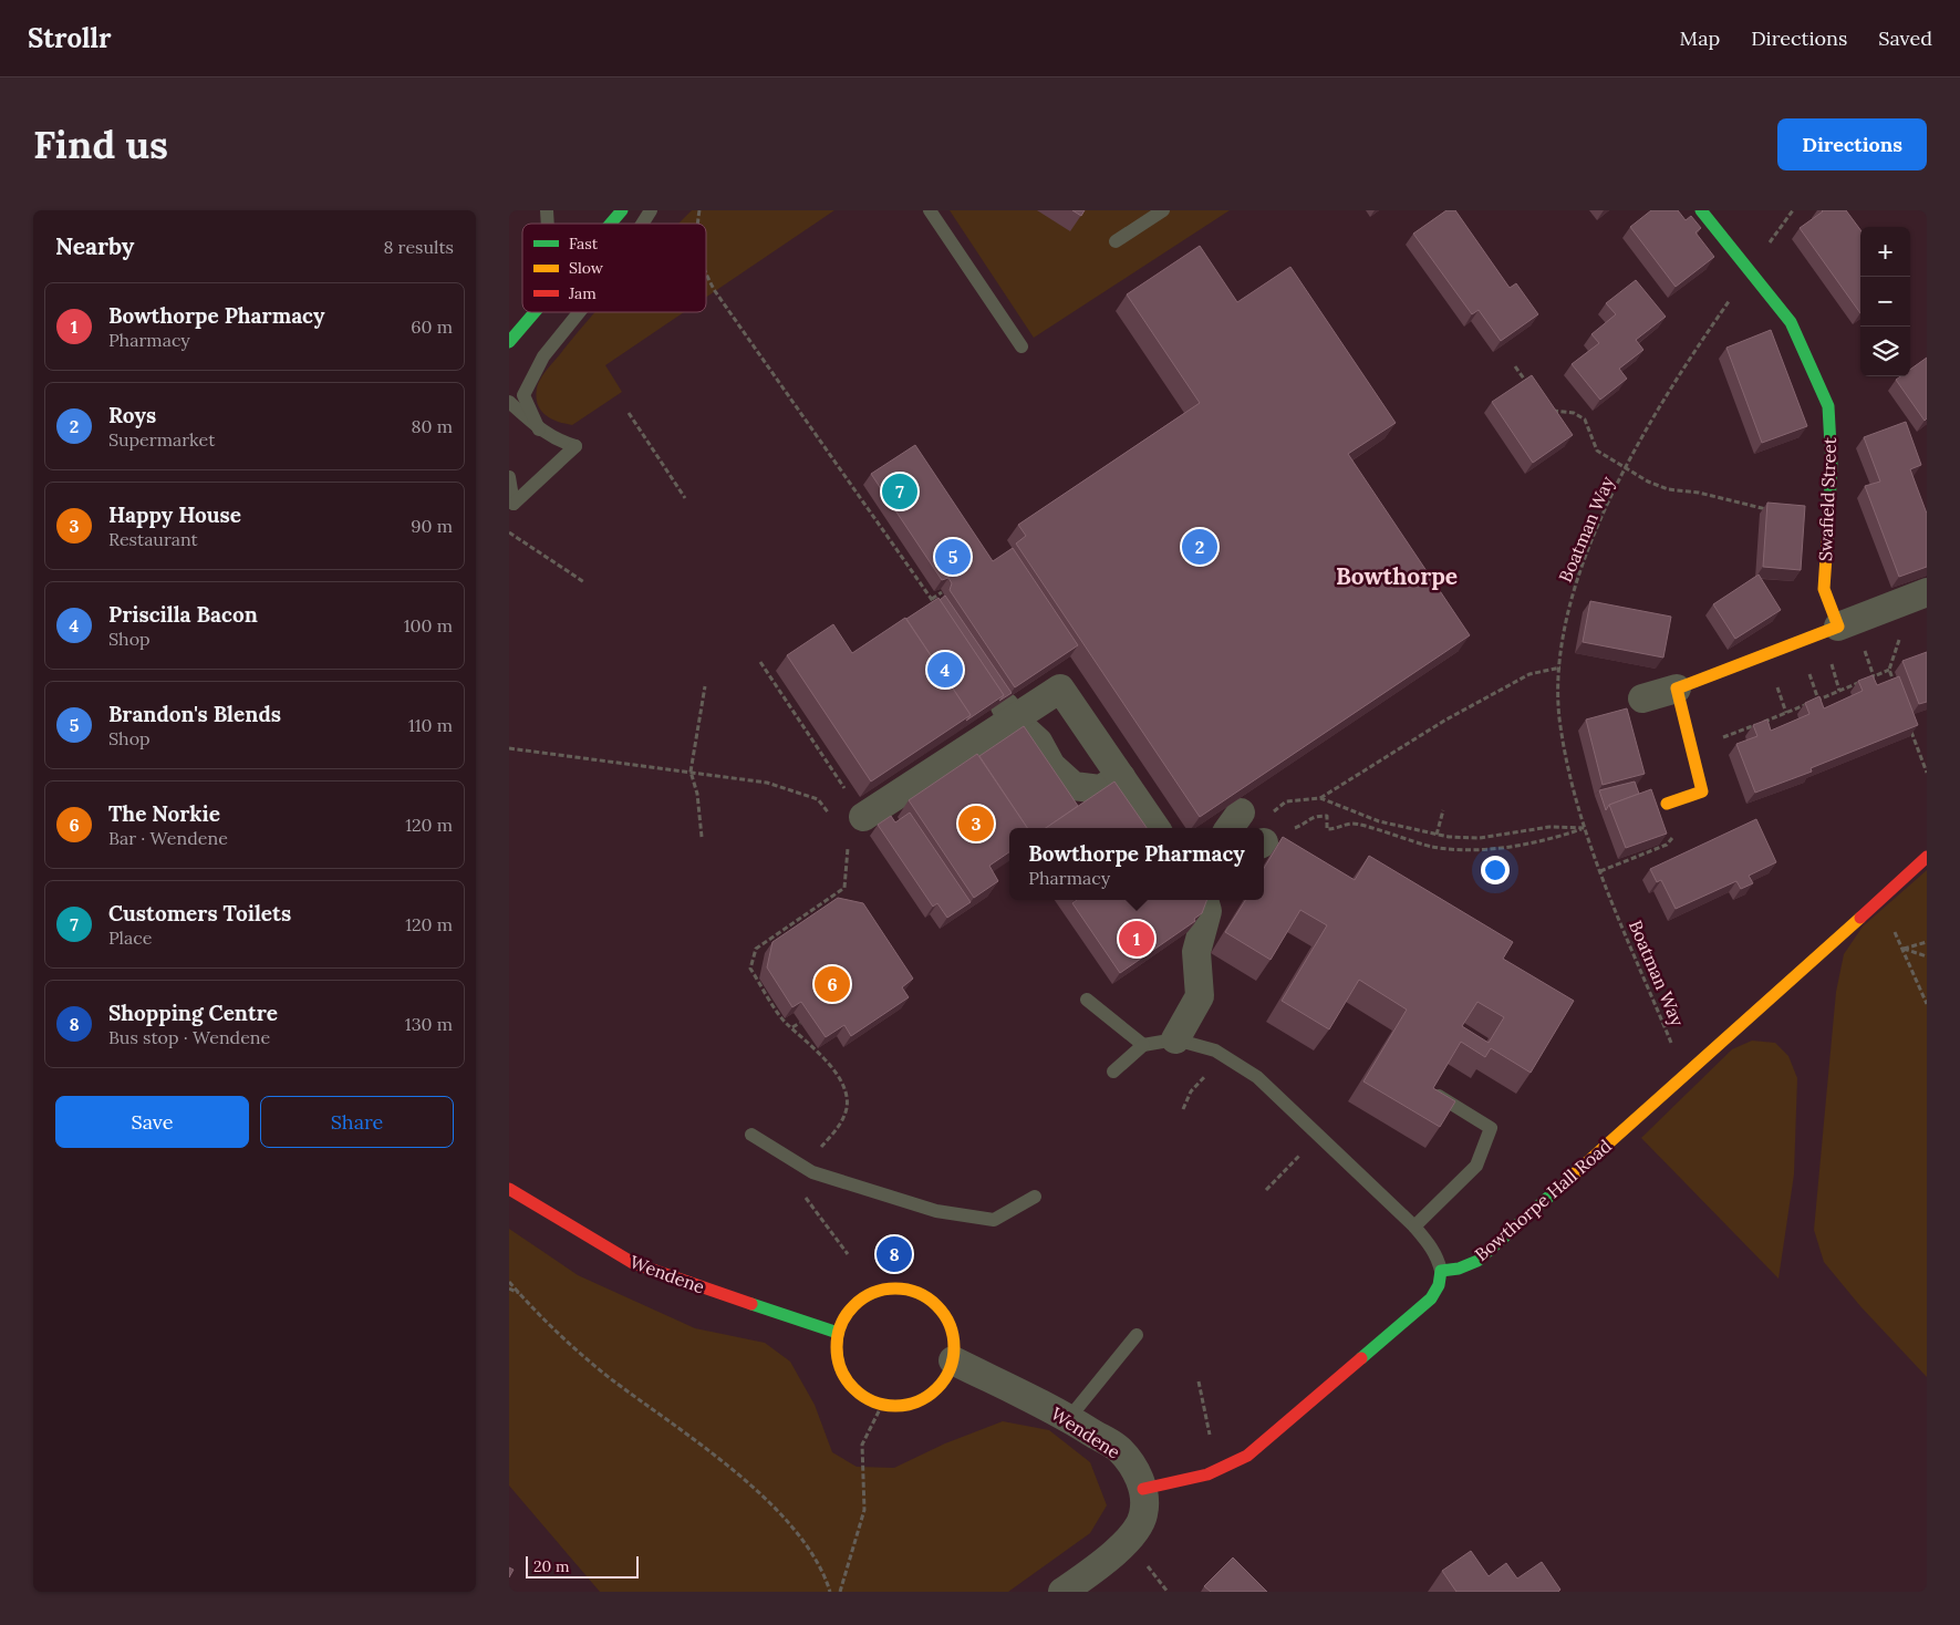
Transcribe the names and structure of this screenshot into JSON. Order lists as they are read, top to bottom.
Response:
{
  "streets": {
    "street": ["Swafield Street", "Bowthorpe Hall Road", "Wendene"],
    "path": ["Boatman Way"]
  },
  "crossings": [
    ["Swafield Street", "Boatman Way"],
    ["Boatman Way", "Bowthorpe Hall Road"]
  ],
  "districts": ["Bowthorpe"],
  "legend": ["Fast", "Slow", "Jam"],
  "scale_bar": "20 m",
  "page": {
    "header": "Strollr",
    "nav": ["Map", "Directions", "Saved"],
    "buttons": [
      "Directions",
      ["Save", "Share"]
    ],
    "title": "Find us",
    "heading": ["Nearby", "8 results"],
    "map_buttons": ["+", "−"],
    "list": [
      {
        "mark": "1",
        "name": "Bowthorpe Pharmacy",
        "note": "Pharmacy",
        "value": "60 m"
      },
      {
        "mark": "2",
        "name": "Roys",
        "note": "Supermarket",
        "value": "80 m"
      },
      {
        "mark": "3",
        "name": "Happy House",
        "note": "Restaurant",
        "value": "90 m"
      },
      {
        "mark": "4",
        "name": "Priscilla Bacon",
        "note": "Shop",
        "value": "100 m"
      },
      {
        "mark": "5",
        "name": "Brandon's Blends",
        "note": "Shop",
        "value": "110 m"
      },
      {
        "mark": "6",
        "name": "The Norkie",
        "note": "Bar · Wendene",
        "value": "120 m"
      },
      {
        "mark": "7",
        "name": "Customers Toilets",
        "note": "Place",
        "value": "120 m"
      },
      {
        "mark": "8",
        "name": "Shopping Centre",
        "note": "Bus stop · Wendene",
        "value": "130 m"
      }
    ],
    "pins": [
      "7",
      "2",
      "5",
      "4",
      "3",
      "1",
      "6",
      "8"
    ],
    "popup": ["Bowthorpe Pharmacy", "Pharmacy"],
    "scale": "20 m"
  }
}
